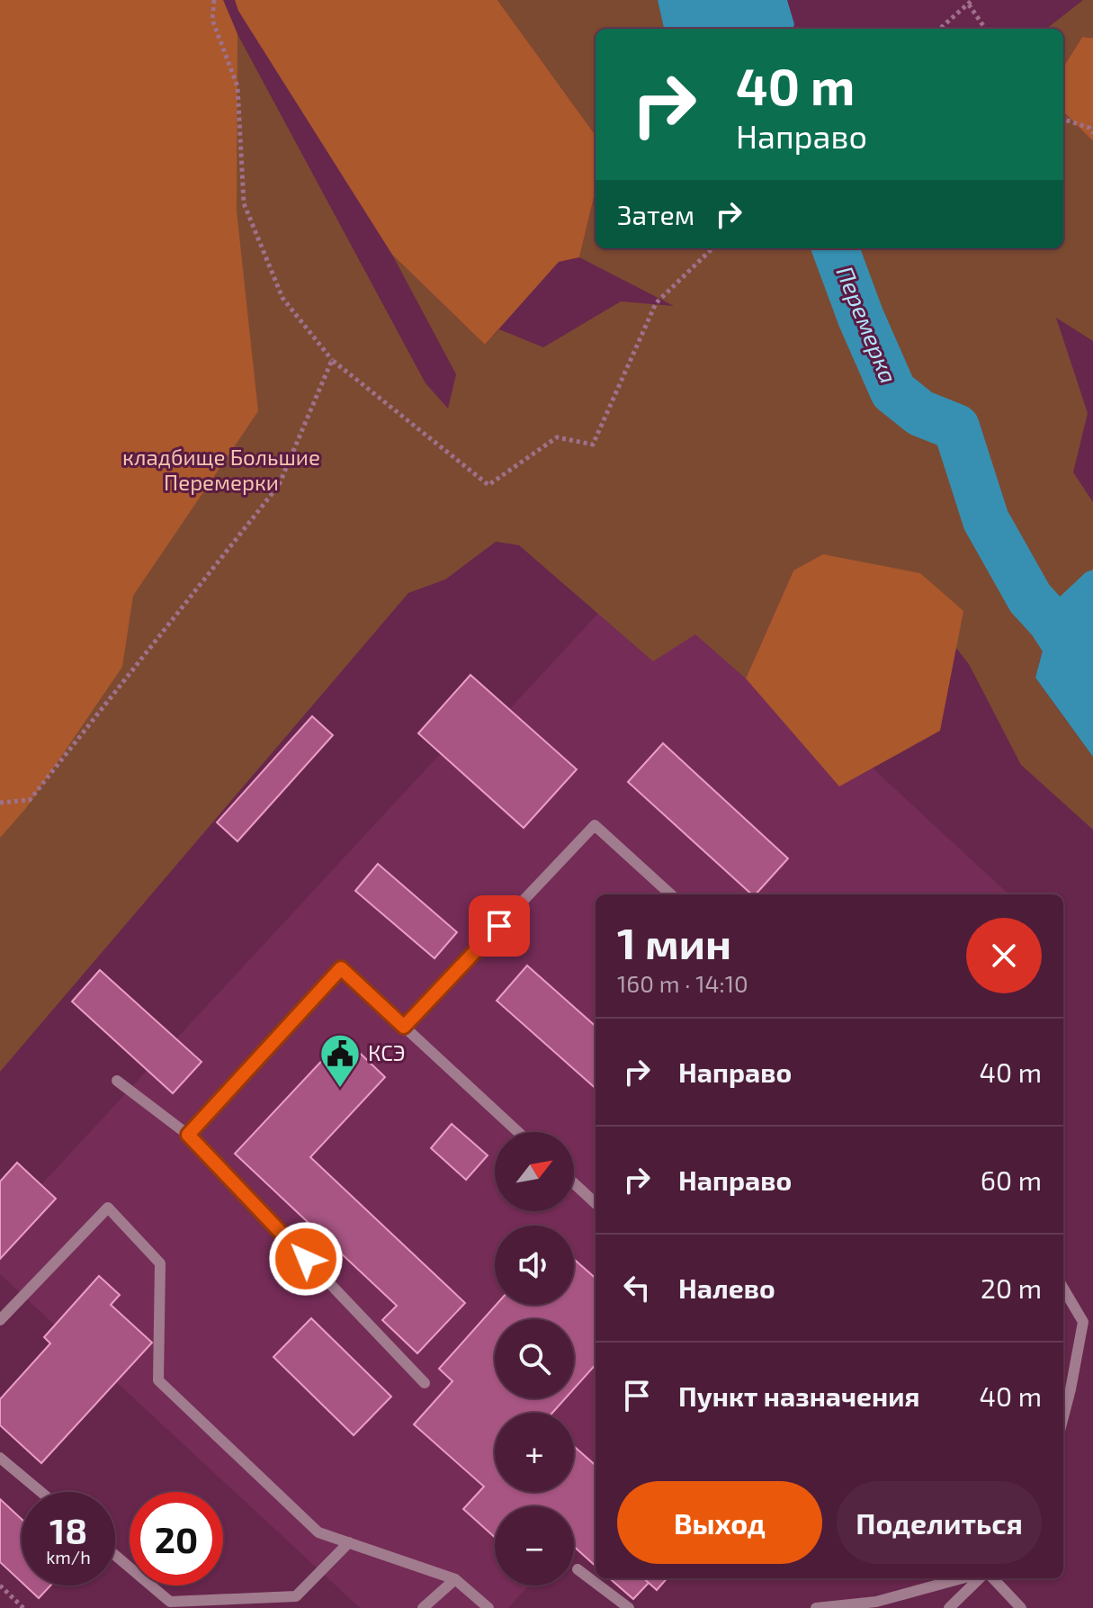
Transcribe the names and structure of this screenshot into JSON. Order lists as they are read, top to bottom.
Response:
{
  "water": ["Перемерка"],
  "parks": ["кладбище Большие Перемерки"],
  "places": {
    "public building": ["КСЭ"]
  },
  "north": "top right",
  "page": {
    "turn": ["40 m", "Направо"],
    "then": "Затем",
    "heading": ["1 мин", "160 m · 14:10"],
    "list": [
      {
        "name": "Направо",
        "value": "40 m"
      },
      {
        "name": "Направо",
        "value": "60 m"
      },
      {
        "name": "Налево",
        "value": "20 m"
      },
      {
        "name": "Пункт назначения",
        "value": "40 m"
      }
    ],
    "map_buttons": ["+", "−"],
    "buttons": ["Выход", "Поделиться"],
    "speed": "18 km/h",
    "limit": "20"
  }
}
